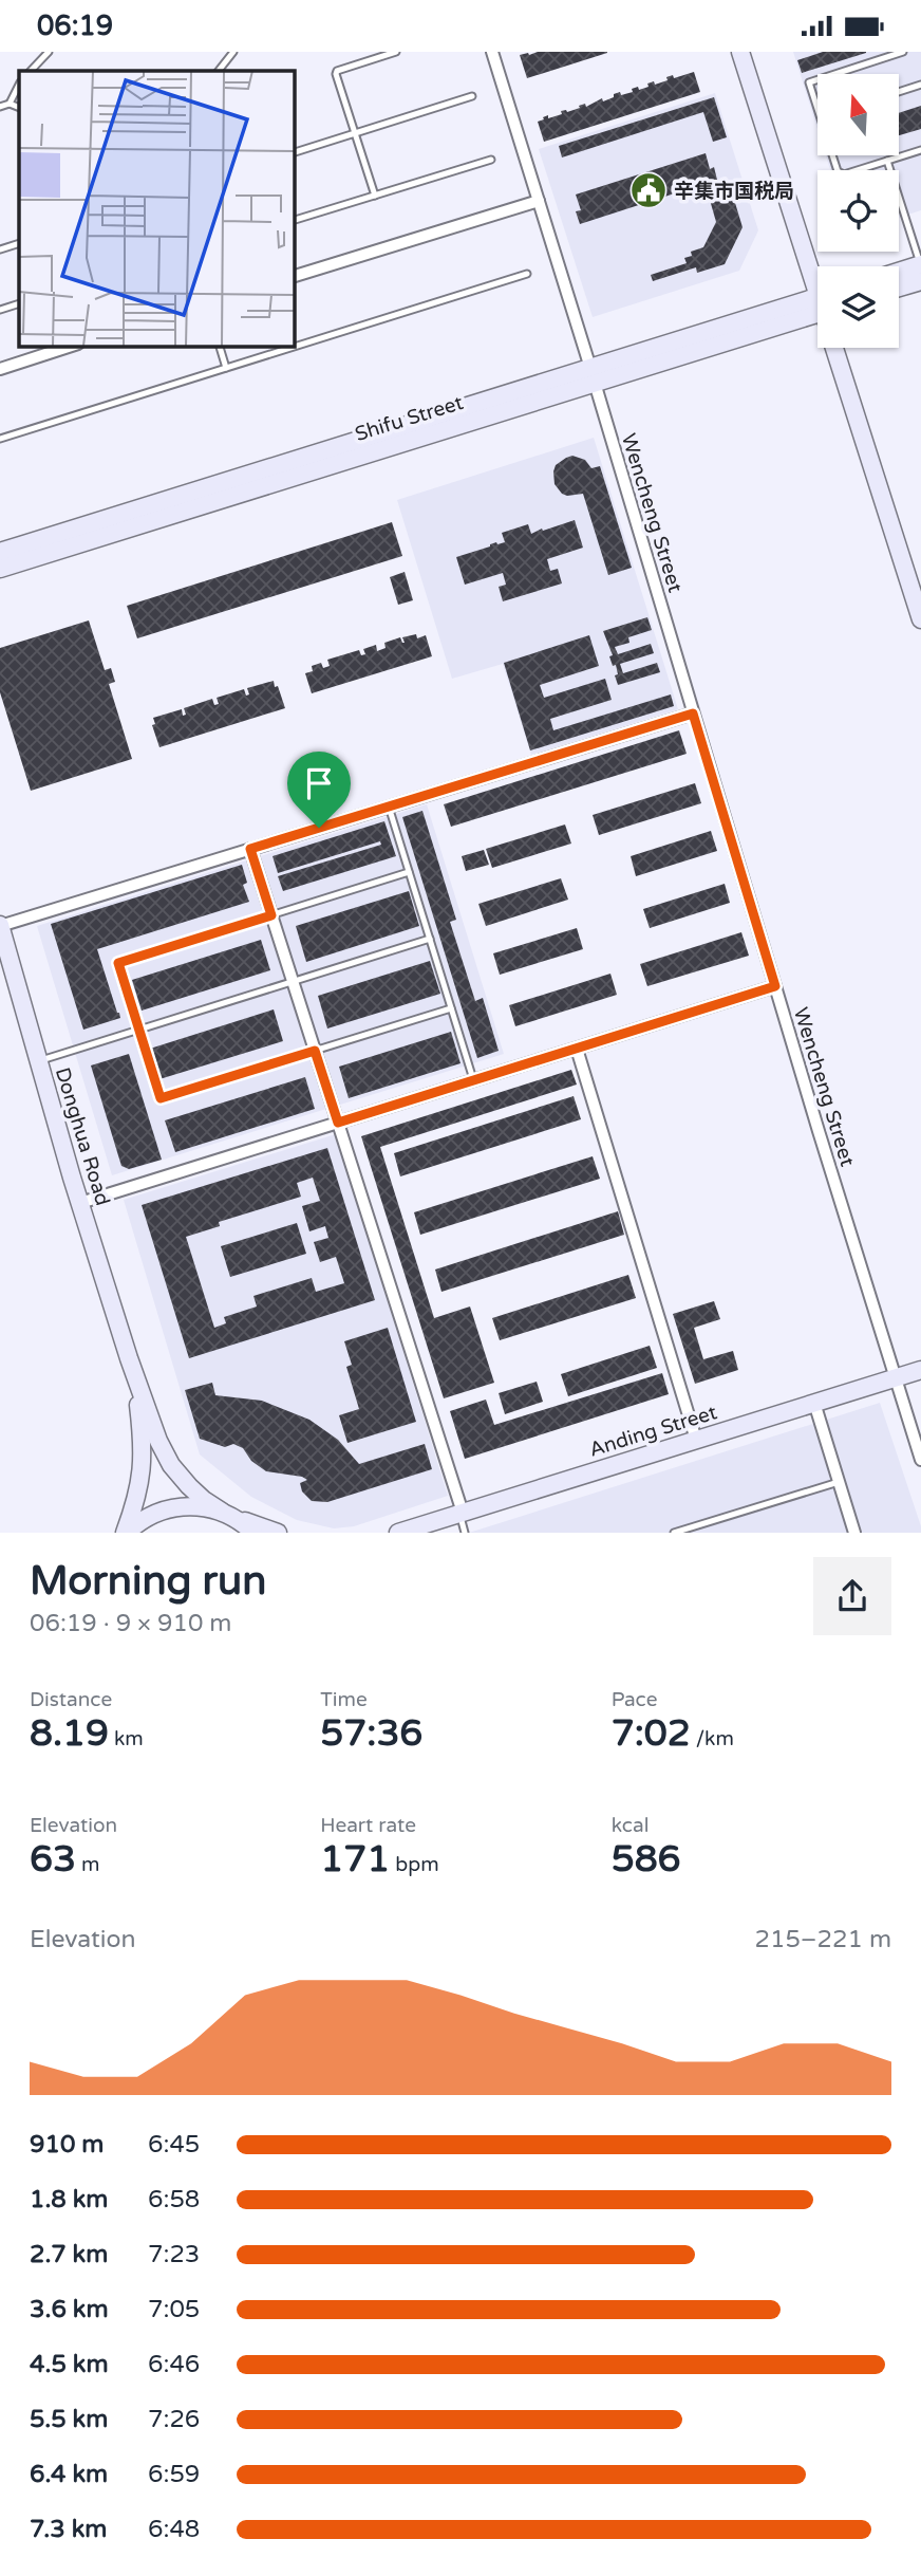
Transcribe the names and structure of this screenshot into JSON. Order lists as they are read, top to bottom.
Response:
{
  "streets": {
    "street": [
      "Shifu Street",
      "Wencheng Street",
      "Donghua Road",
      "Anding Street"
    ]
  },
  "crossings": [
    ["Shifu Street", "Wencheng Street"],
    ["Wencheng Street", "Anding Street"]
  ],
  "places": {
    "public building": ["辛集市国税局"]
  },
  "north": "top",
  "page": {
    "status": "06:19",
    "heading": ["Morning run", "06:19 · 9 × 910 m"],
    "stats": [
      ["Distance", "8.19 km"],
      ["Time", "57:36"],
      ["Pace", "7:02 /km"],
      ["Elevation", "63 m"],
      ["Heart rate", "171 bpm"],
      ["kcal", "586"]
    ],
    "chart": ["Elevation", "215–221 m"],
    "list": [
      {
        "name": "910 m",
        "note": "6:45"
      },
      {
        "name": "1.8 km",
        "note": "6:58"
      },
      {
        "name": "2.7 km",
        "note": "7:23"
      },
      {
        "name": "3.6 km",
        "note": "7:05"
      },
      {
        "name": "4.5 km",
        "note": "6:46"
      },
      {
        "name": "5.5 km",
        "note": "7:26"
      },
      {
        "name": "6.4 km",
        "note": "6:59"
      },
      {
        "name": "7.3 km",
        "note": "6:48"
      }
    ]
  }
}
